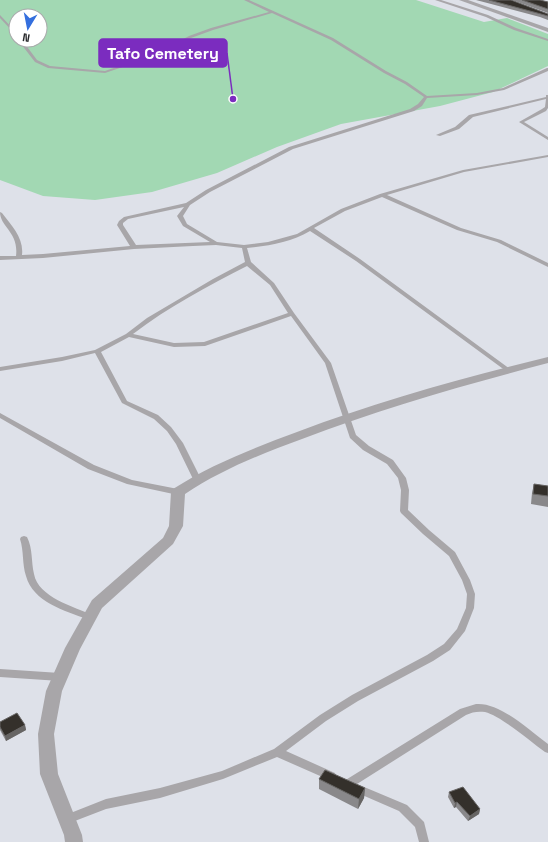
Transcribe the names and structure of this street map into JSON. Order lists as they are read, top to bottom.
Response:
{
  "places": ["Tafo Cemetery"],
  "north": "bottom"
}
